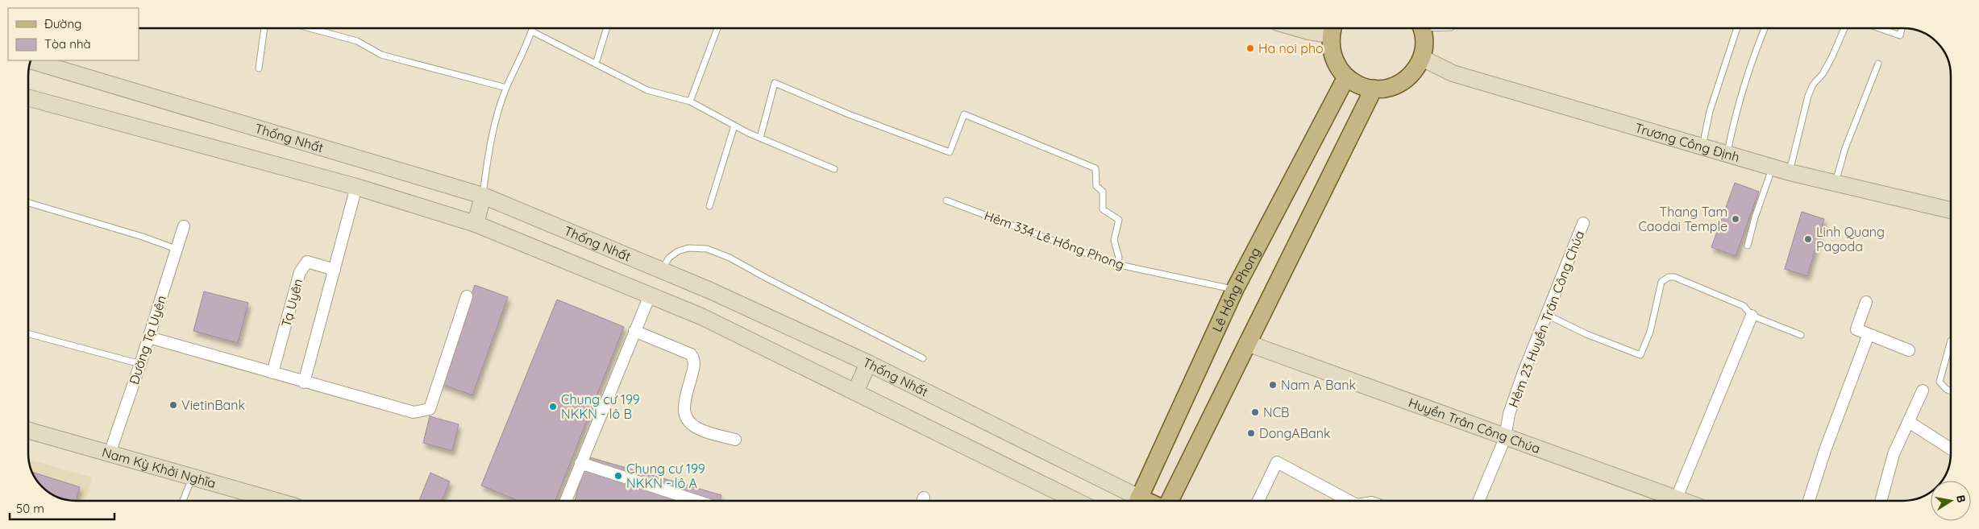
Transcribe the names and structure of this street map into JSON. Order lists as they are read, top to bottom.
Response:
{
  "streets": {
    "main road": [
      "Thống Nhất",
      "Trương Công Định",
      "Lê Hồng Phong",
      "Huyền Trân Công Chúa",
      "Nam Kỳ Khởi Nghĩa"
    ],
    "street": ["Tạ Uyên", "Hẻm 23 Huyền Trân Công Chúa", "Đường Tạ Uyên"],
    "lane": ["Hẻm 334 Lê Hồng Phong"]
  },
  "crossings": [
    ["Hẻm 334 Lê Hồng Phong", "Lê Hồng Phong"],
    ["Hẻm 23 Huyền Trân Công Chúa", "Huyền Trân Công Chúa"],
    ["Đường Tạ Uyên", "Nam Kỳ Khởi Nghĩa"]
  ],
  "places": [
    "Ha noi pho",
    "Thang Tam Caodai Temple",
    "Linh Quang Pagoda",
    "Nam A Bank",
    "VietinBank",
    "Chung cư 199 NKKN - lô B",
    "NCB",
    "DongABank",
    "Chung cư 199 NKKN - lô A"
  ],
  "legend": ["Đường", "Tòa nhà"],
  "scale_bar": "50 m",
  "north": "right"
}
